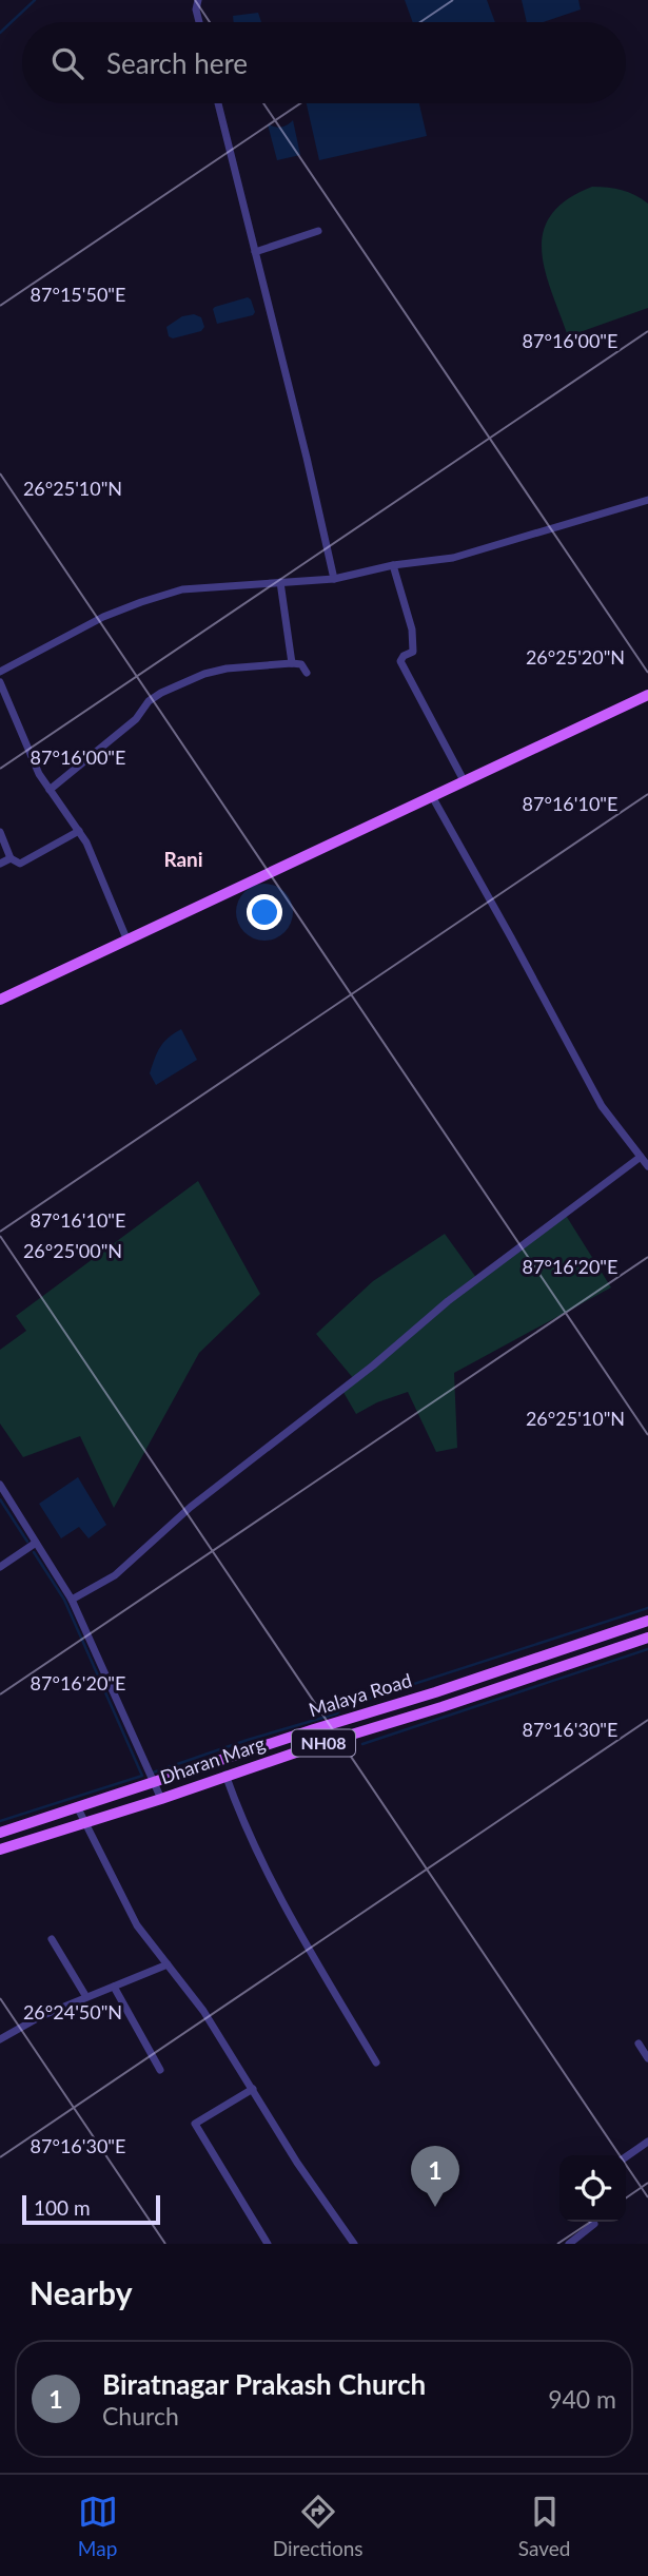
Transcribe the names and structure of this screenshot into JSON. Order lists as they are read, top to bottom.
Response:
{
  "streets": {
    "main road": ["Malaya Road", "NH08", "Dharan Marg"]
  },
  "districts": ["Rani"],
  "scale_bar": "100 m",
  "page": {
    "search": "Search here",
    "pins": "1",
    "scale": "100 m",
    "heading": "Nearby",
    "list": [
      {
        "mark": "1",
        "name": "Biratnagar Prakash Church",
        "note": "Church",
        "value": "940 m"
      }
    ],
    "nav": ["Map", "Directions", "Saved"]
  },
  "coordinates": [
    "87°15'50\"E",
    "87°16'00\"E",
    "26°25'10\"N",
    "26°25'20\"N",
    "87°16'10\"E",
    "26°25'00\"N",
    "87°16'20\"E",
    "87°16'30\"E",
    "26°24'50\"N"
  ]
}
